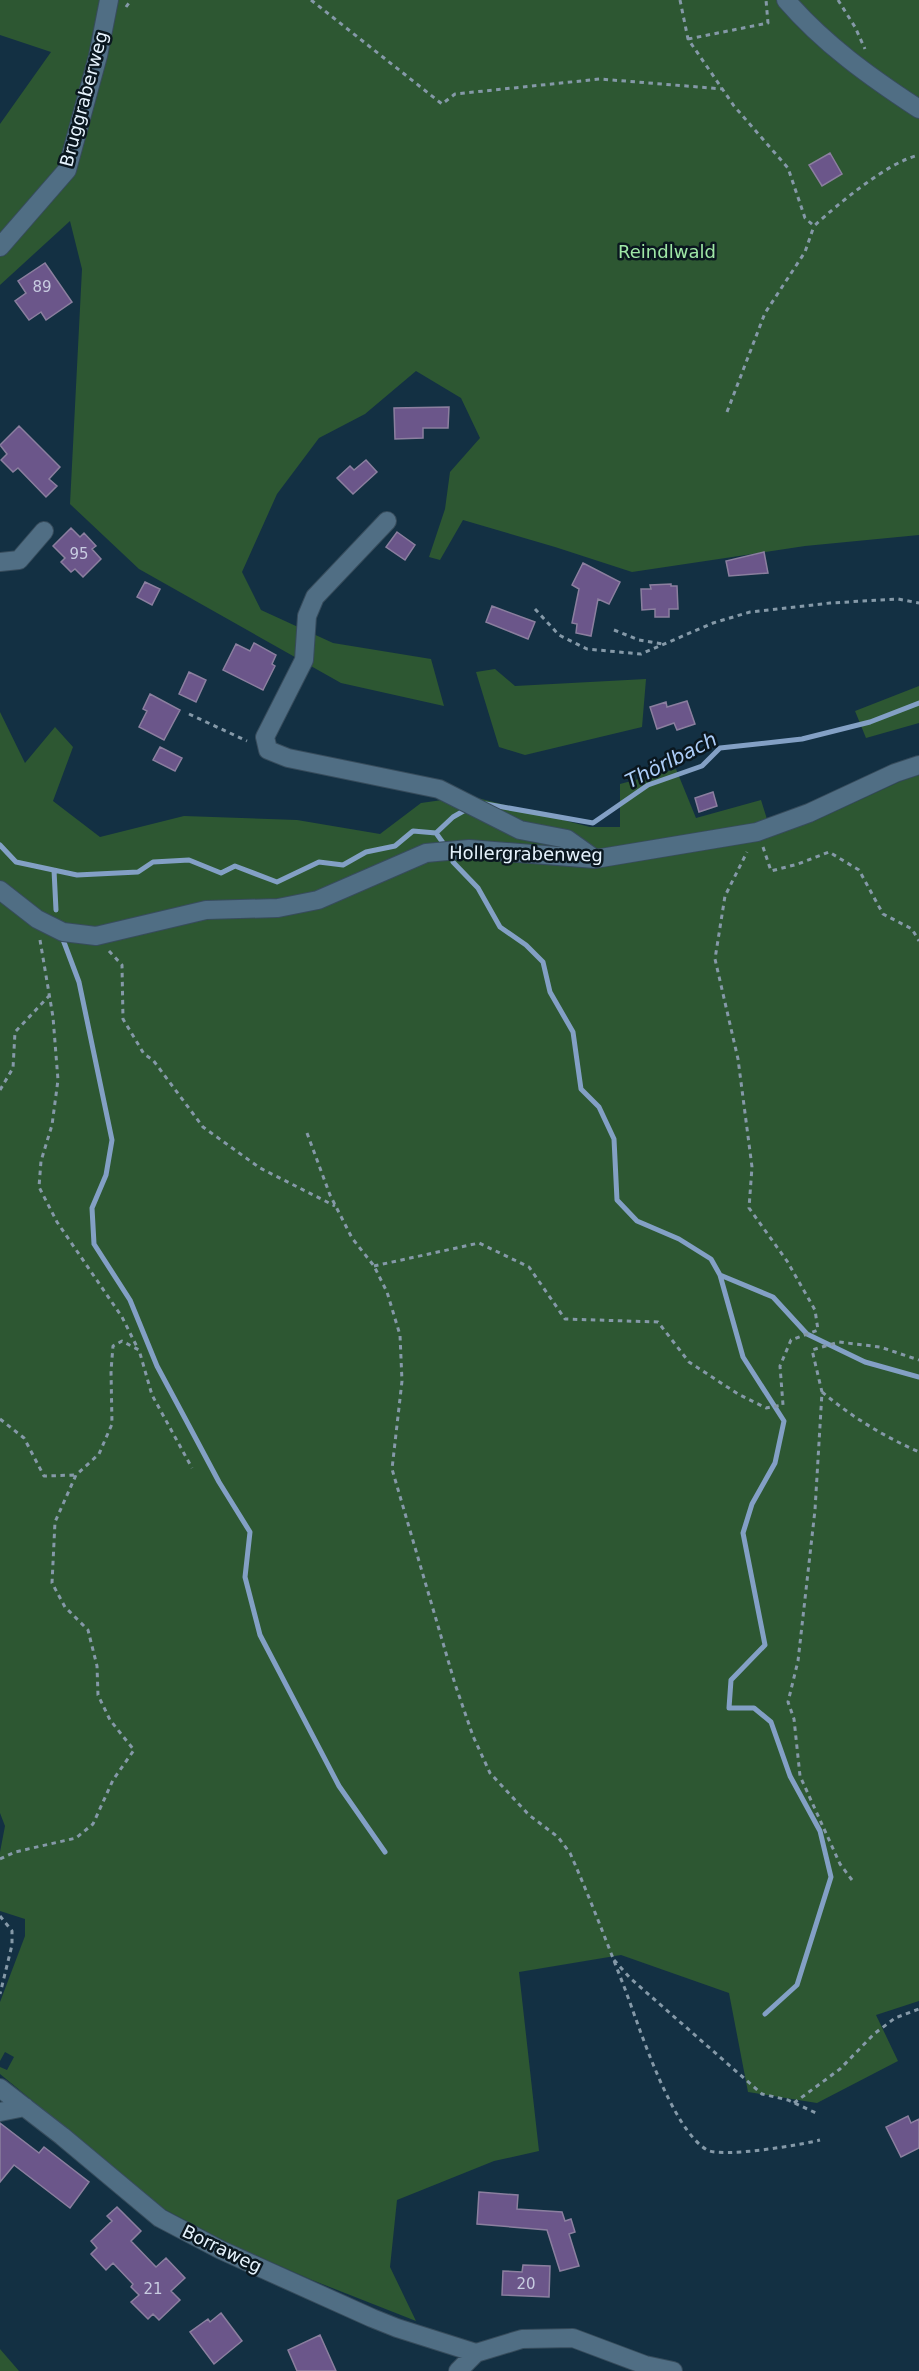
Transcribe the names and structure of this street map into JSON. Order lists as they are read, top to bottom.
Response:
{
  "streets": {
    "street": ["Bruggraberweg", "Hollergrabenweg", "Borraweg"]
  },
  "water": ["Thörlbach"],
  "parks": ["Reindlwald"],
  "house_numbers": [
    "89",
    "95",
    "20",
    "21"
  ]
}
